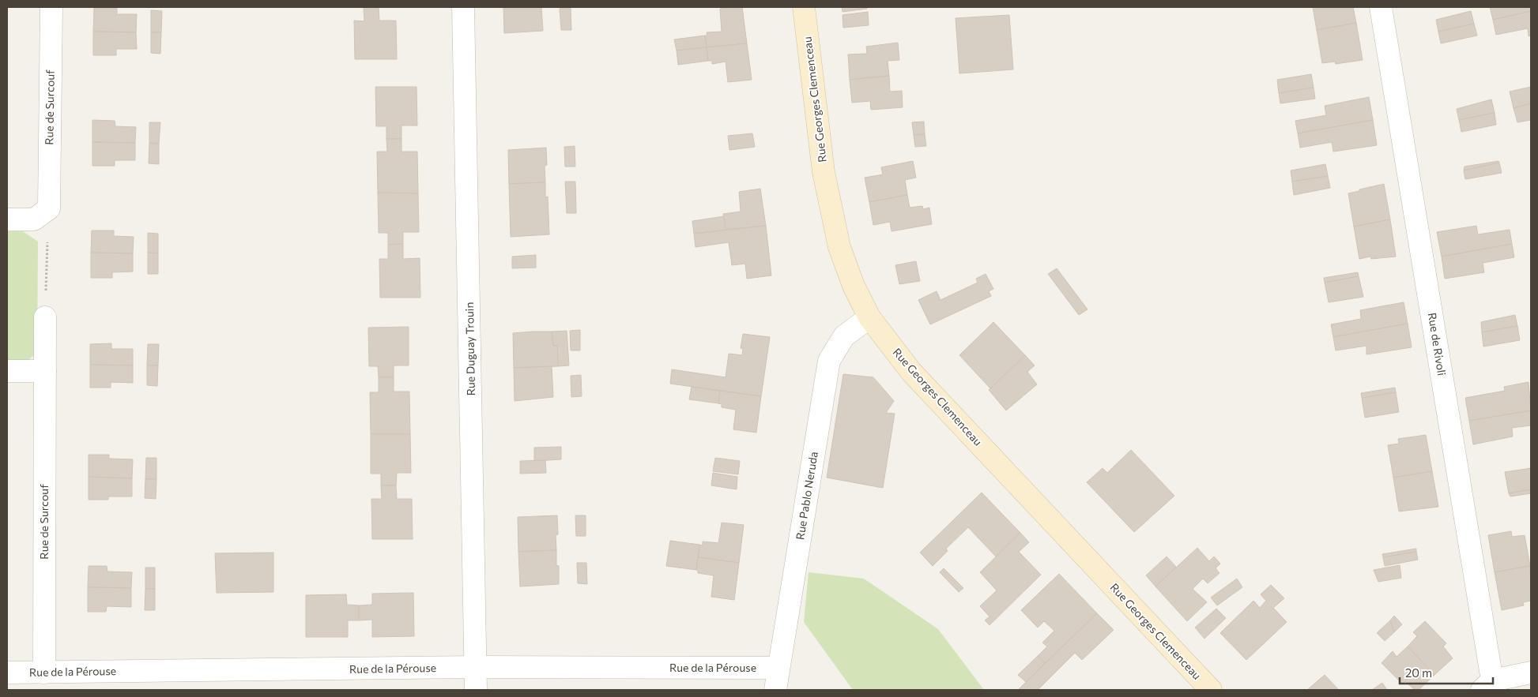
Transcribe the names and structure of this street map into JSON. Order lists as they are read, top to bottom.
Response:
{
  "streets": {
    "main road": ["Rue Georges Clemenceau"],
    "street": [
      "Rue de Surcouf",
      "Rue de Rivoli",
      "Rue Duguay Trouin",
      "Rue Pablo Neruda",
      "Rue de la Pérouse"
    ]
  },
  "crossings": [
    ["Rue Georges Clemenceau", "Rue Pablo Neruda"],
    ["Rue de Surcouf", "Rue de la Pérouse"],
    ["Rue Duguay Trouin", "Rue de la Pérouse"],
    ["Rue Pablo Neruda", "Rue de la Pérouse"]
  ],
  "scale_bar": "20 m"
}
